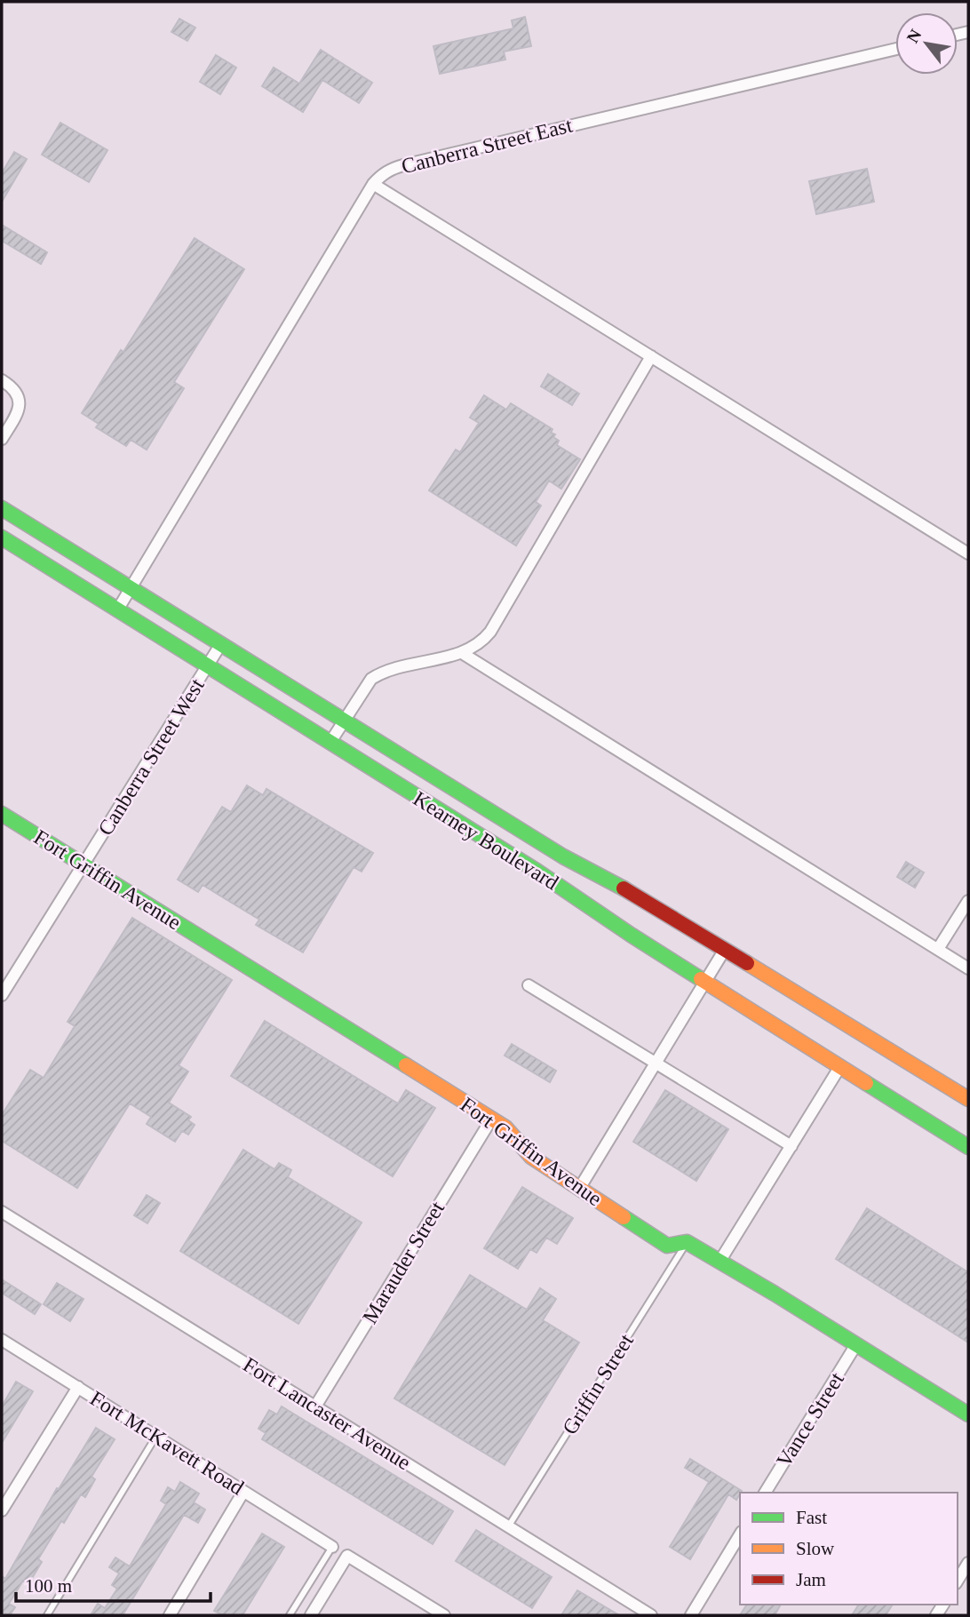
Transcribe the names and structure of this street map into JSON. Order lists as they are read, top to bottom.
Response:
{
  "streets": {
    "street": [
      "Canberra Street East",
      "Canberra Street West",
      "Kearney Boulevard",
      "Fort Griffin Avenue",
      "Marauder Street",
      "Fort Lancaster Avenue",
      "Vance Street",
      "Fort McKavett Road"
    ],
    "lane": ["Griffin Street"]
  },
  "crossings": [
    ["Canberra Street East", "Kearney Boulevard"],
    ["Canberra Street West", "Kearney Boulevard"],
    ["Canberra Street West", "Fort Griffin Avenue"],
    ["Fort Griffin Avenue", "Marauder Street"],
    ["Fort Griffin Avenue", "Griffin Street"],
    ["Fort Griffin Avenue", "Vance Street"],
    ["Marauder Street", "Fort Lancaster Avenue"],
    ["Griffin Street", "Fort Lancaster Avenue"]
  ],
  "legend": ["Fast", "Slow", "Jam"],
  "scale_bar": "100 m",
  "north": "top left"
}
